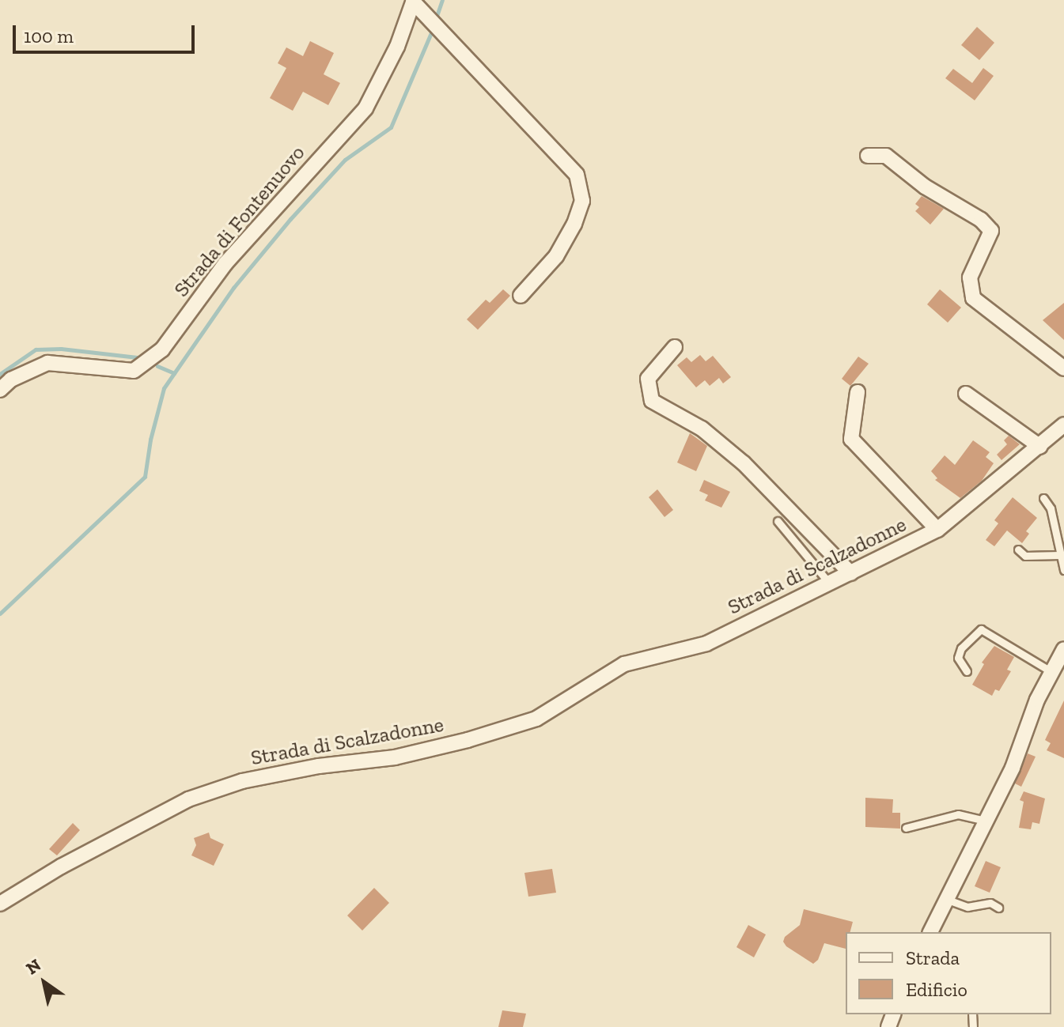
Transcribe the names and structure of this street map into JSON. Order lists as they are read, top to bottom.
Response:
{
  "streets": {
    "street": ["Strada di Fontenuovo", "Strada di Scalzadonne"]
  },
  "legend": ["Strada", "Edificio"],
  "scale_bar": "100 m",
  "north": "top left"
}
